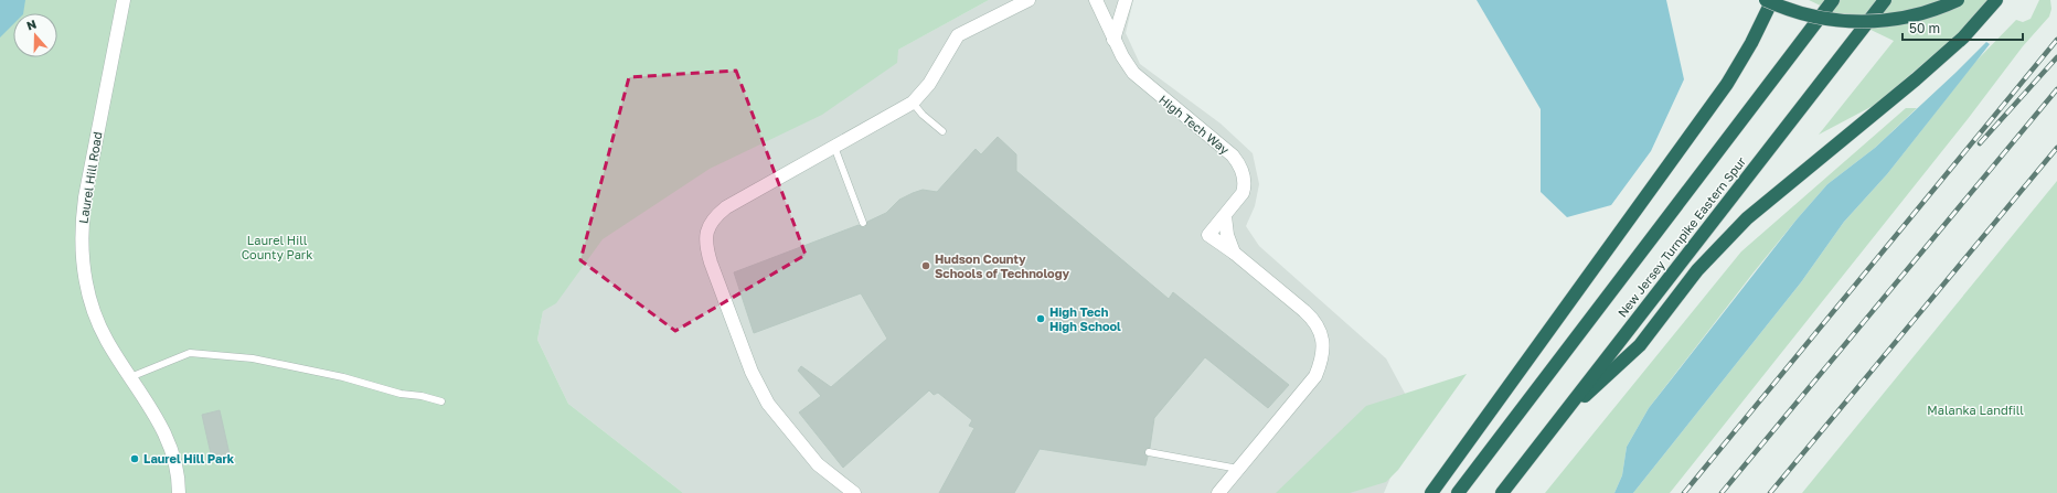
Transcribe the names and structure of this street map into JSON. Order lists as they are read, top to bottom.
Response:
{
  "streets": {
    "highway": ["New Jersey Turnpike Eastern Spur"],
    "street": ["High Tech Way", "Laurel Hill Road"]
  },
  "parks": ["Laurel Hill County Park", "Malanka Landfill"],
  "places": ["Hudson County Schools of Technology", "High Tech High School", "Laurel Hill Park"],
  "scale_bar": "50 m",
  "north": "top"
}
